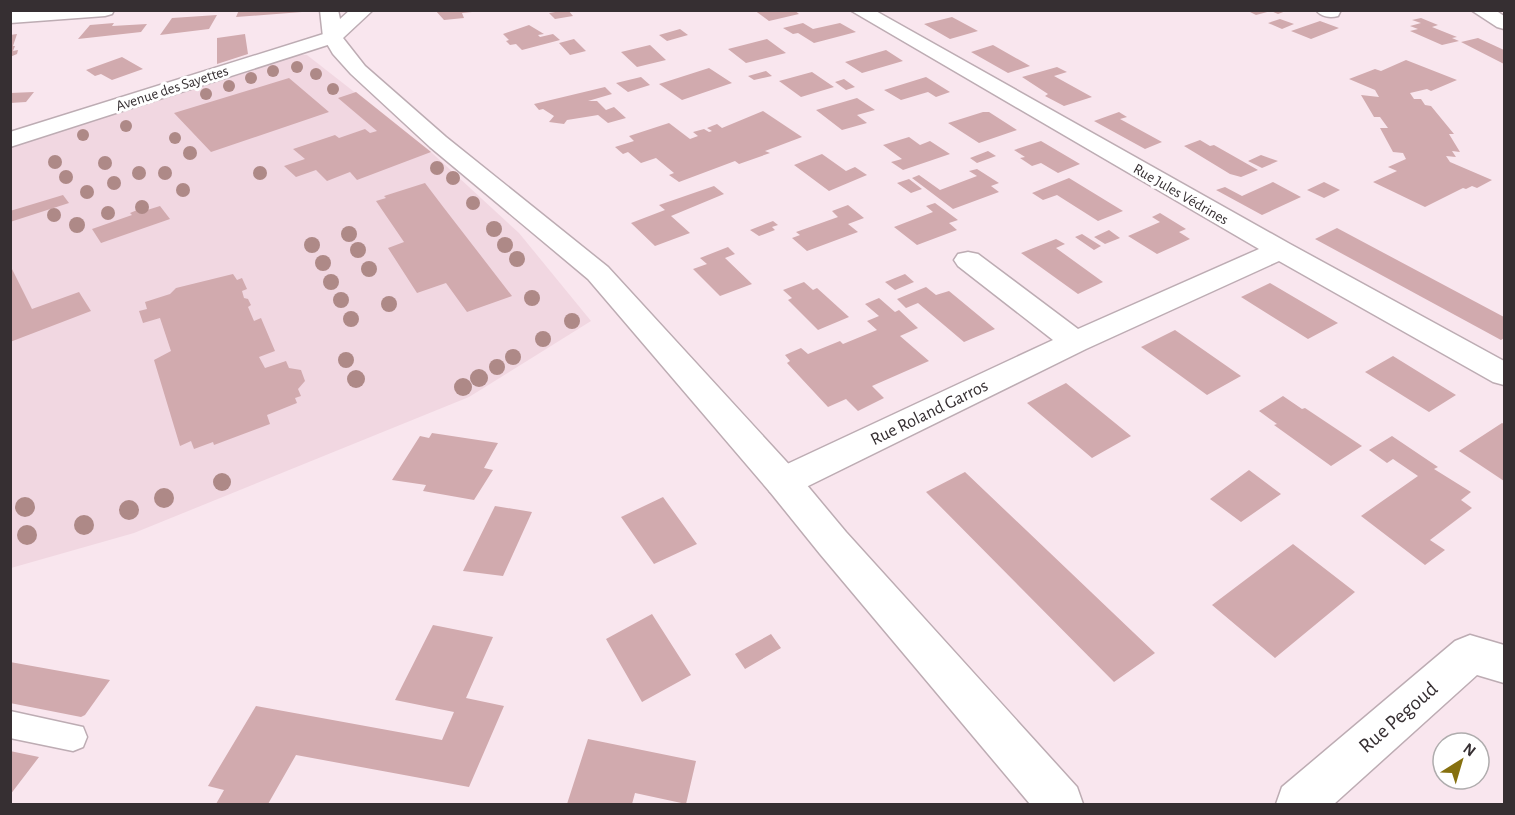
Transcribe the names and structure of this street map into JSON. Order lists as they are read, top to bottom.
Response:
{
  "streets": {
    "street": [
      "Avenue des Sayettes",
      "Rue Jules Védrines",
      "Rue Roland Garros",
      "Rue Pegoud"
    ]
  },
  "crossings": [
    ["Rue Jules Védrines", "Rue Roland Garros"]
  ],
  "north": "top right"
}
